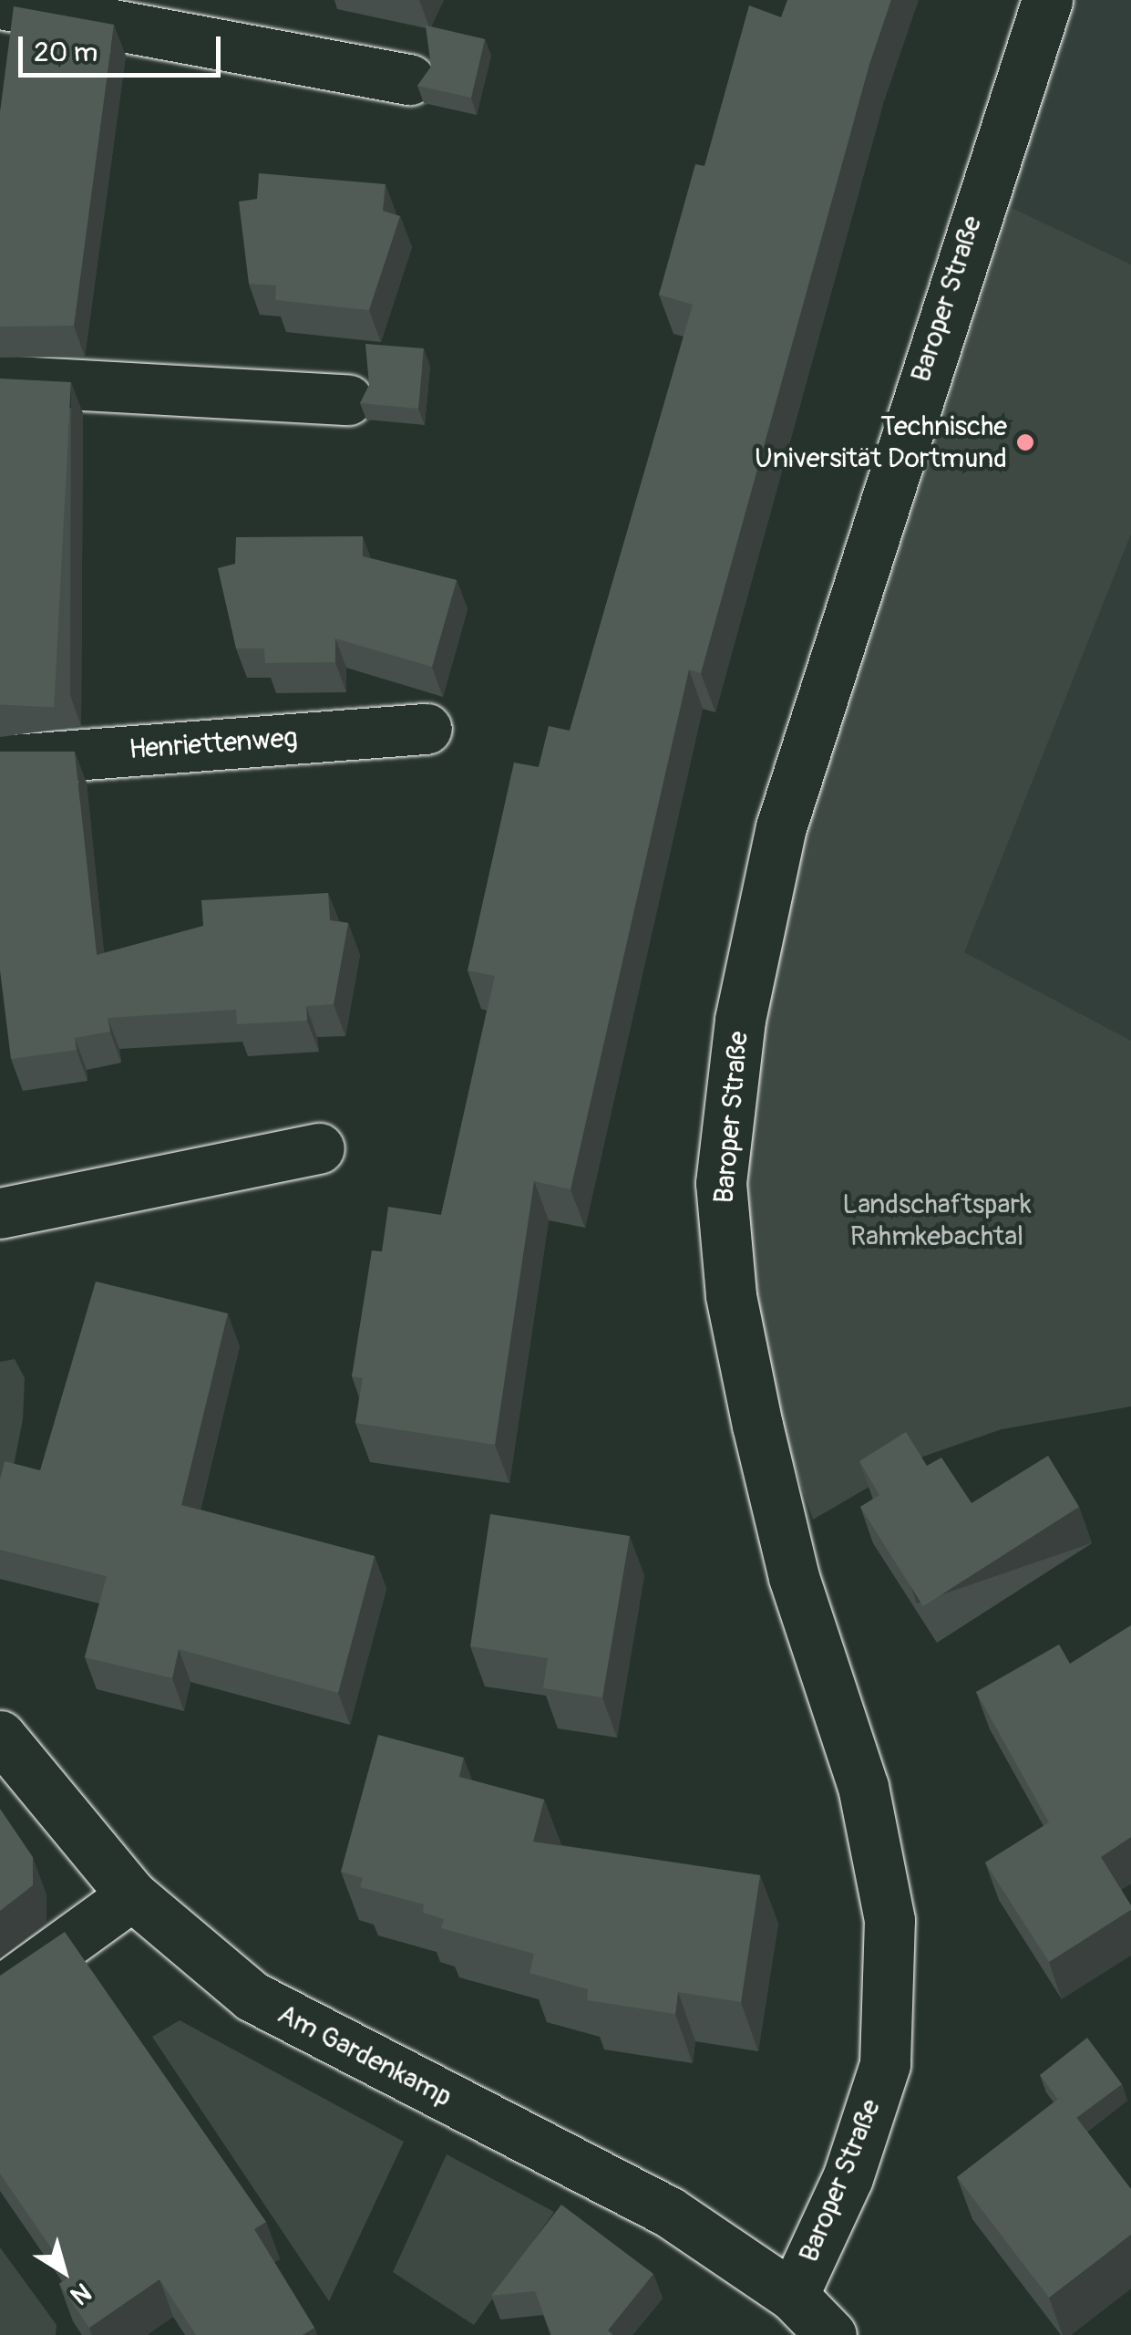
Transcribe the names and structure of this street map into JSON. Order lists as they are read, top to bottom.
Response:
{
  "streets": {
    "street": ["Baroper Straße", "Henriettenweg", "Am Gardenkamp"]
  },
  "crossings": [
    ["Baroper Straße", "Am Gardenkamp"]
  ],
  "parks": ["Landschaftspark Rahmkebachtal"],
  "places": ["Technische Universität Dortmund"],
  "scale_bar": "20 m",
  "north": "bottom right"
}
